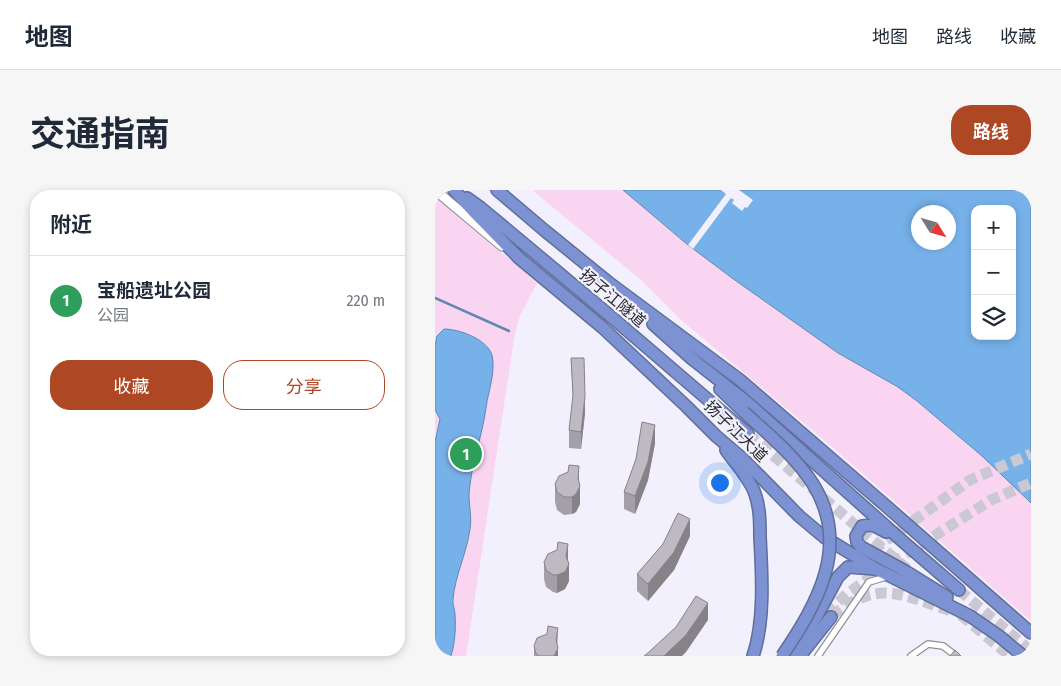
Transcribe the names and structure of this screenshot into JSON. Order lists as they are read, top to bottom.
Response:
{
  "streets": {
    "highway": ["扬子江隧道", "扬子江大道"]
  },
  "crossings": [
    ["扬子江隧道", "扬子江大道"]
  ],
  "north": "bottom right",
  "page": {
    "header": "地图",
    "nav": ["地图", "路线", "收藏"],
    "title": "交通指南",
    "buttons": [
      "路线",
      ["收藏", "分享"]
    ],
    "heading": "附近",
    "map_buttons": ["+", "−"],
    "list": [
      {
        "mark": "1",
        "name": "宝船遗址公园",
        "note": "公园",
        "value": "220 m"
      }
    ],
    "pins": "1"
  }
}
